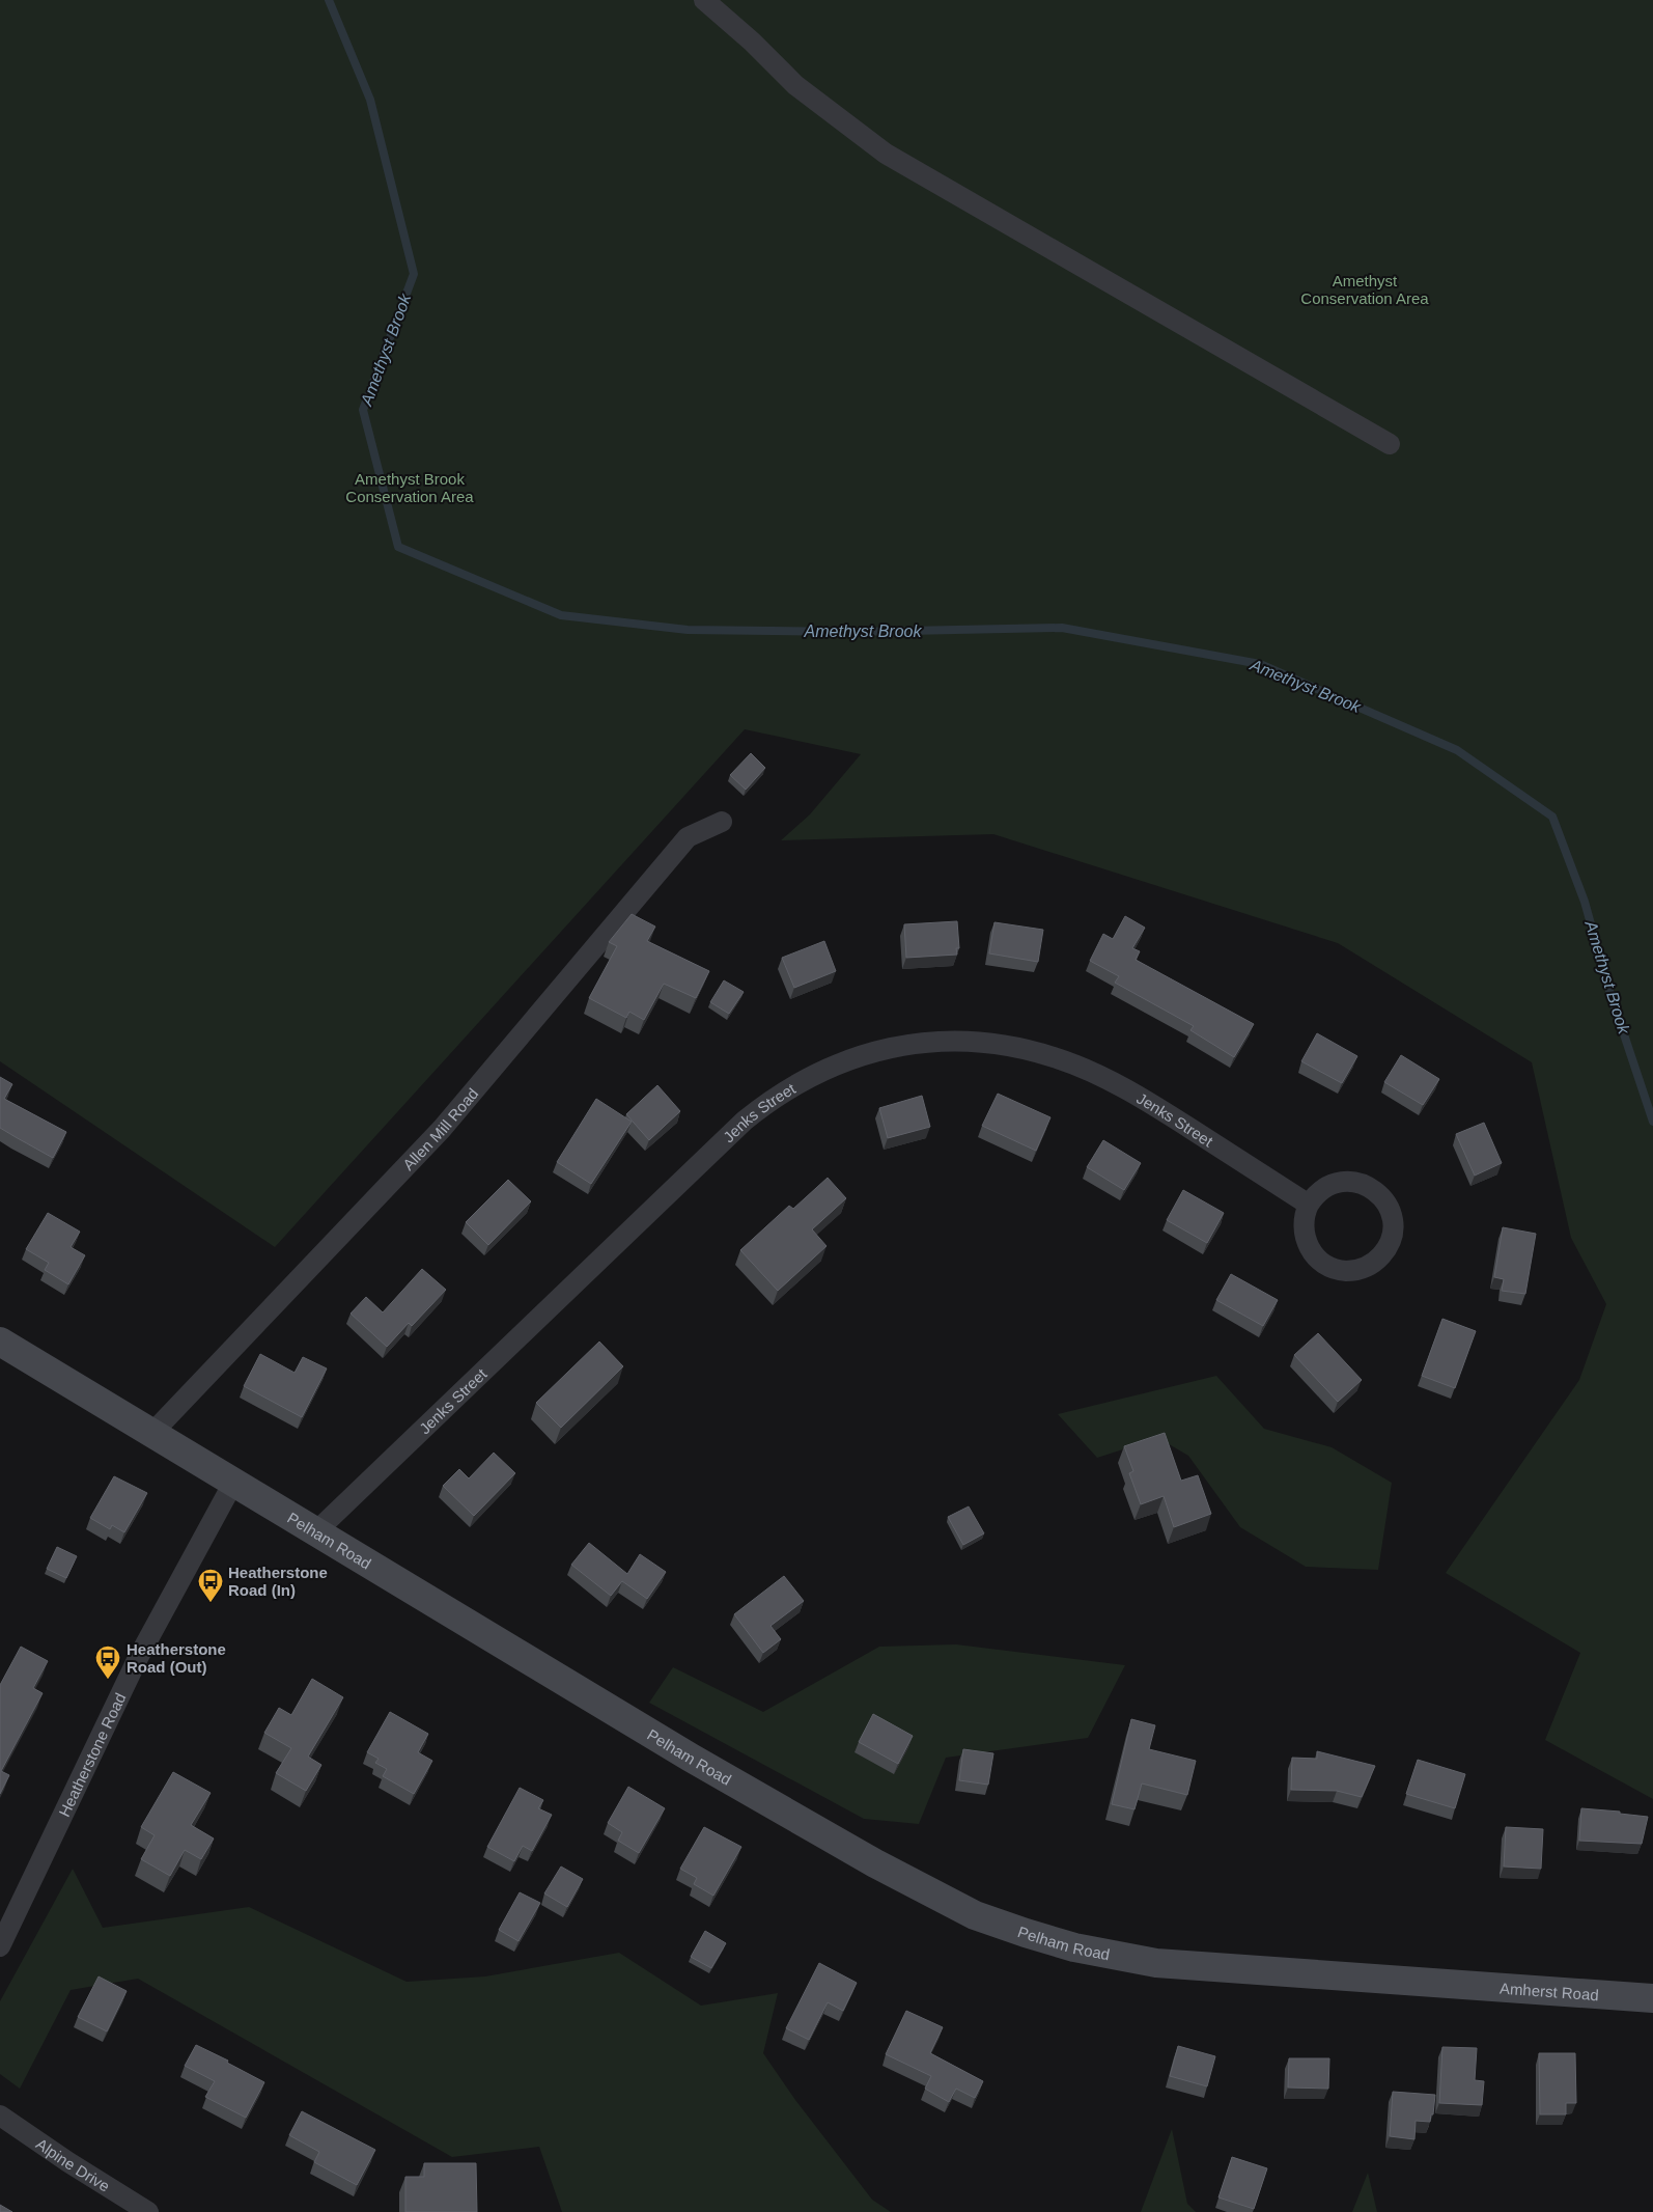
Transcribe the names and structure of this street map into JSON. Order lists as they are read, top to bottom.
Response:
{
  "streets": {
    "main road": ["Pelham Road", "Amherst Road"],
    "street": [
      "Jenks Street",
      "Allen Mill Road",
      "Heatherstone Road",
      "Alpine Drive"
    ]
  },
  "crossings": [
    ["Jenks Street", "Pelham Road"],
    ["Allen Mill Road", "Pelham Road"],
    ["Pelham Road", "Heatherstone Road"],
    ["Pelham Road", "Amherst Road"]
  ],
  "water": ["Amethyst Brook"],
  "parks": ["Amethyst Conservation Area", "Amethyst Brook Conservation Area"],
  "places": {
    "bus stop": ["Heatherstone Road (In)", "Heatherstone Road (Out)"]
  }
}
